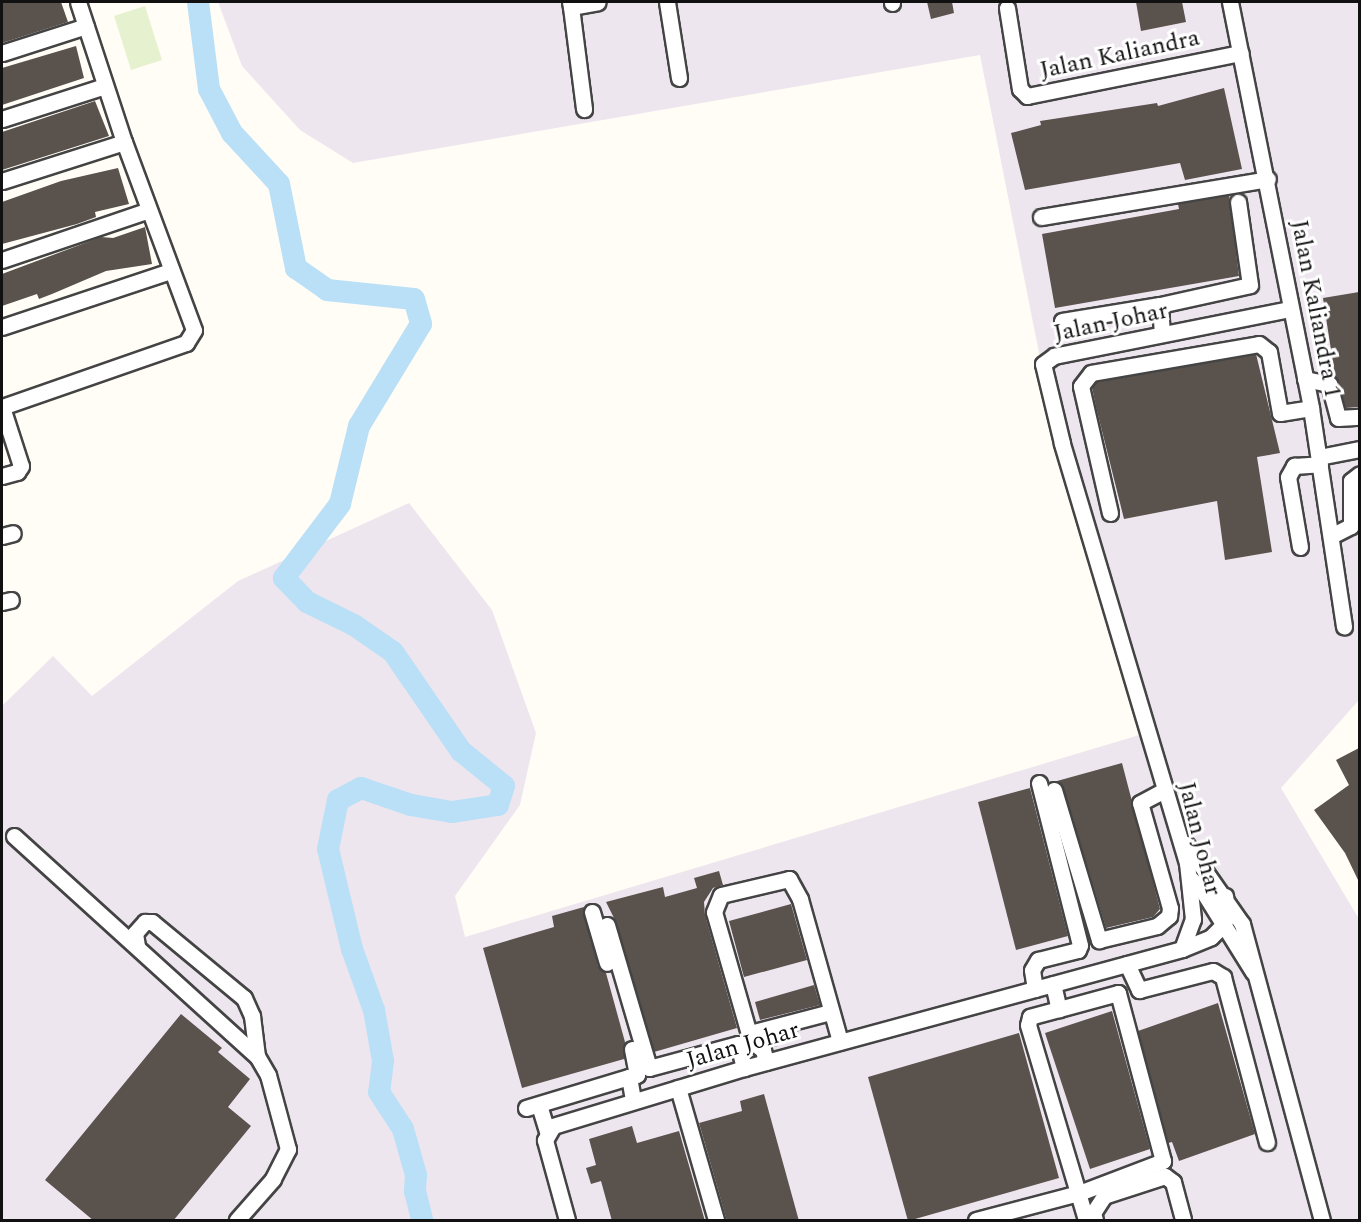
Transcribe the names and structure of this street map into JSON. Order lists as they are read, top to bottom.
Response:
{
  "streets": {
    "street": ["Jalan Kaliandra", "Jalan Kaliandra 1", "Jalan Johar"]
  },
  "crossings": [
    ["Jalan Kaliandra", "Jalan Kaliandra 1"],
    ["Jalan Kaliandra 1", "Jalan Johar"]
  ]
}
